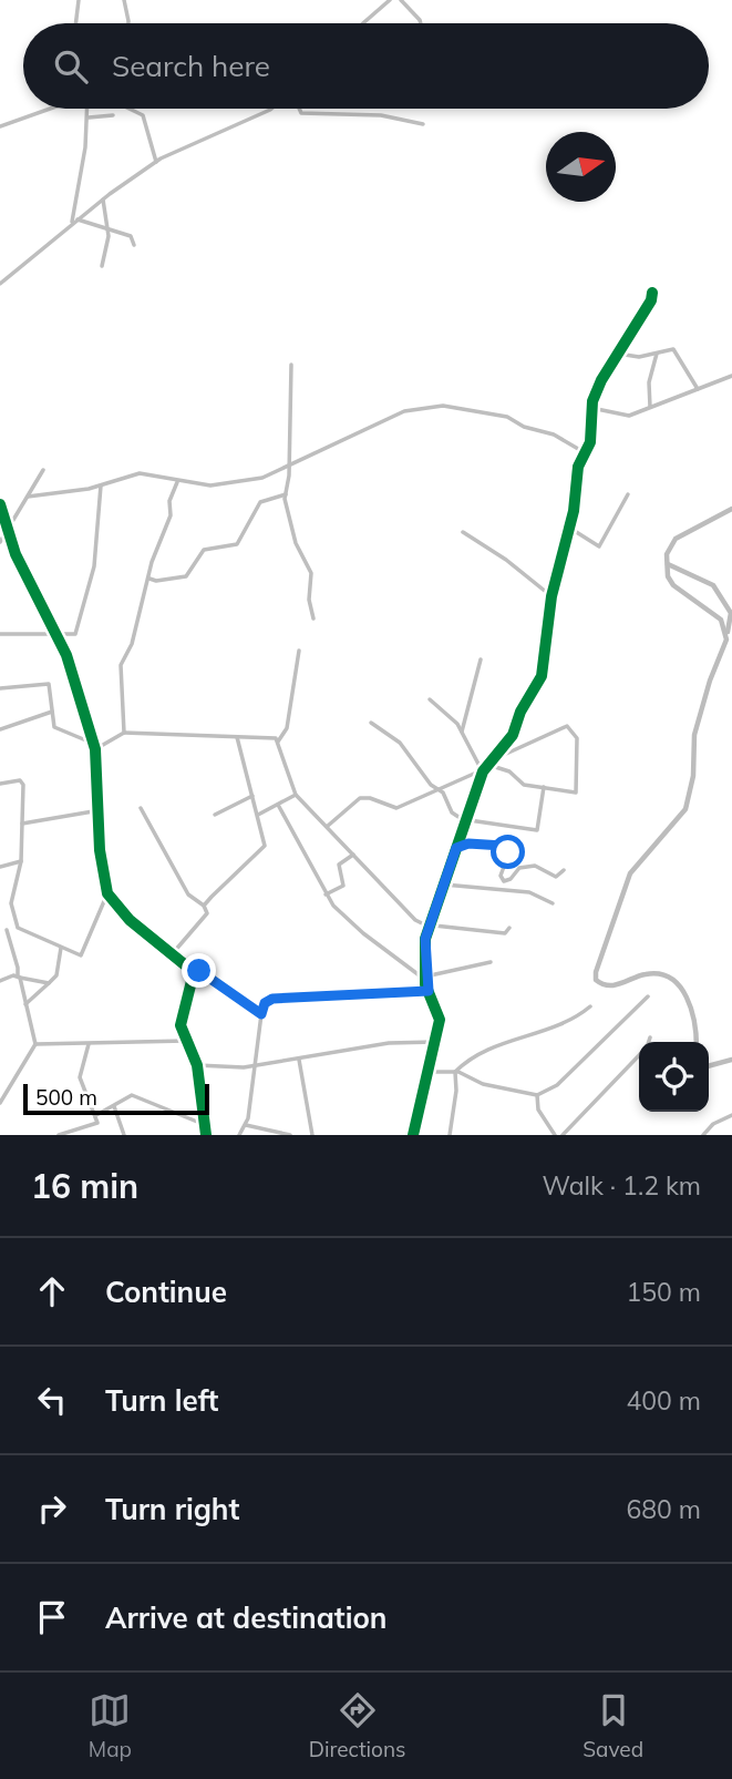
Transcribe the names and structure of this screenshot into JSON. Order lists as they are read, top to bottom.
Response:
{
  "scale_bar": "500 m",
  "north": "right",
  "page": {
    "search": "Search here",
    "scale": "500 m",
    "heading": ["16 min", "Walk · 1.2 km"],
    "list": [
      ["Continue", "150 m"],
      ["Turn left", "400 m"],
      ["Turn right", "680 m"],
      "Arrive at destination"
    ],
    "nav": ["Map", "Directions", "Saved"]
  }
}
